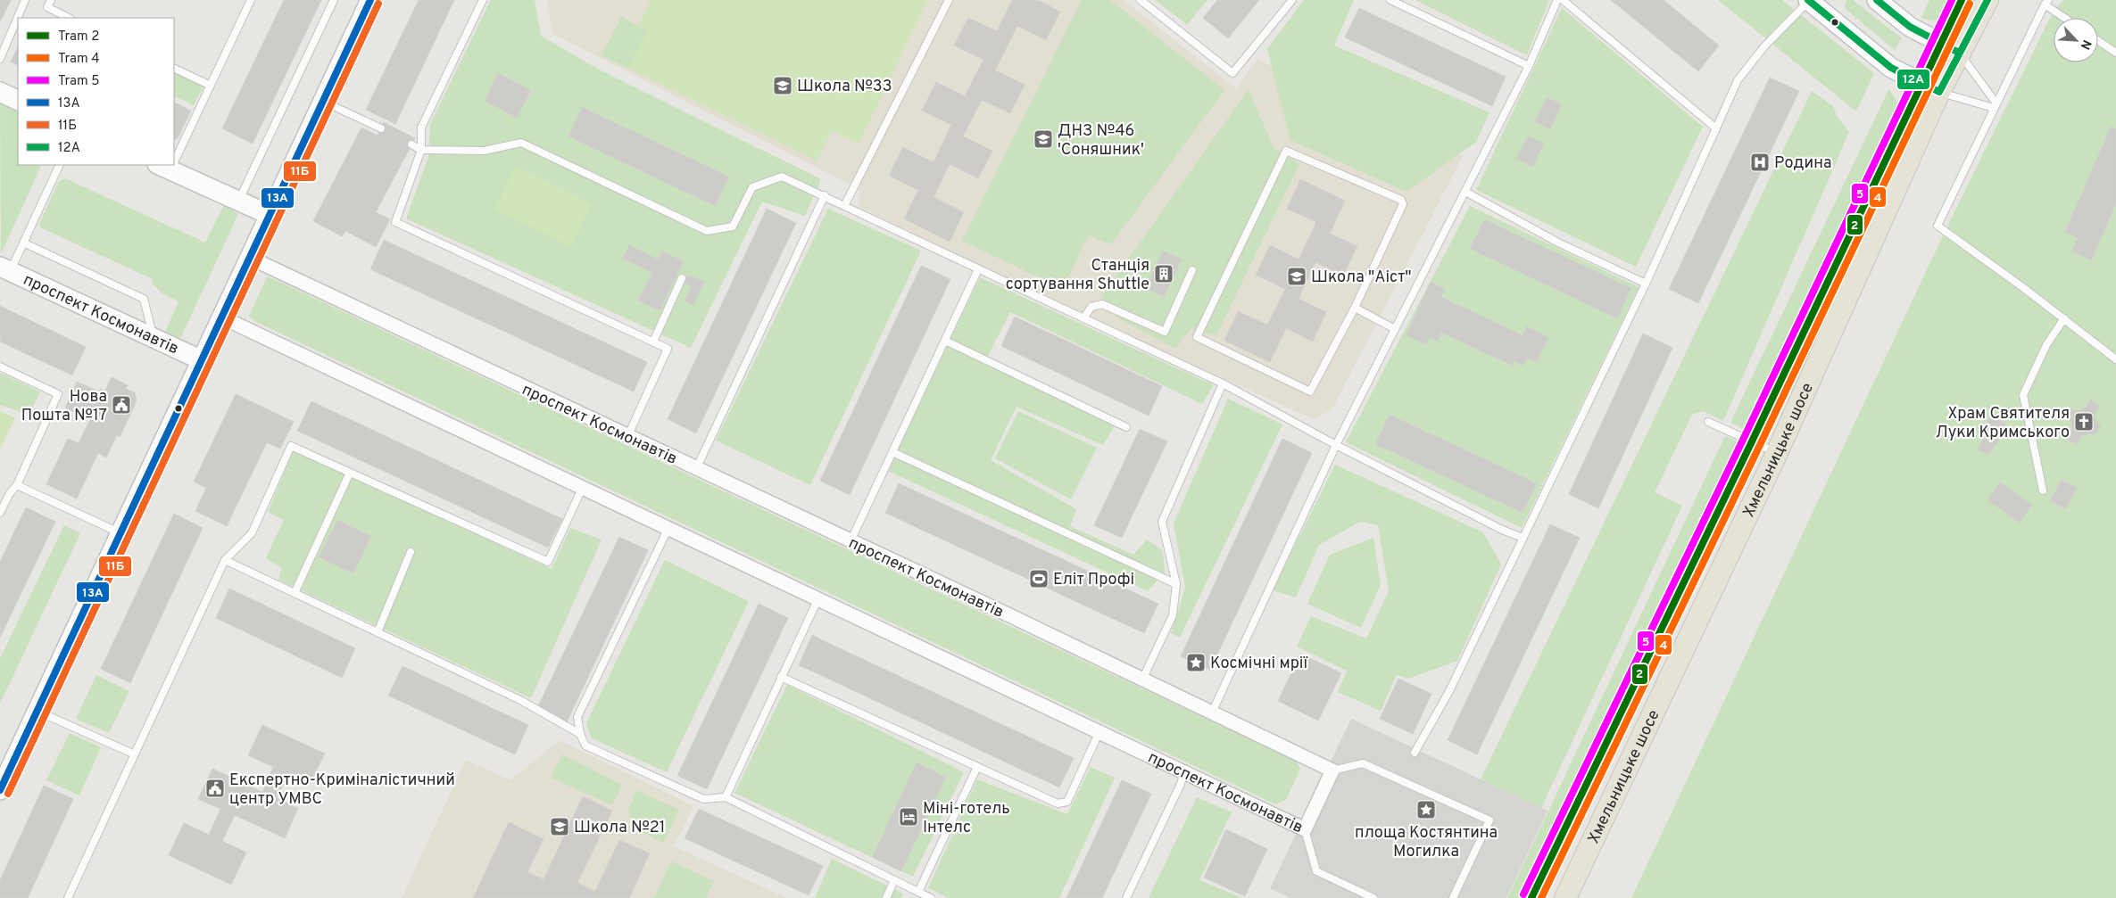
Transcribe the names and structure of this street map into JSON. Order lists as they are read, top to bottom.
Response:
{
  "streets": {
    "main road": ["Хмельницьке шосе"],
    "street": ["проспект Космонавтів"]
  },
  "places": {
    "school or university": [
      "Школа №33",
      "ДНЗ №46 'Соняшник'",
      "Школа \"Аіст\"",
      "Школа №21"
    ],
    "hospital": ["Родина"],
    "building": ["Станція сортування Shuttle"],
    "public building": ["Нова Пошта №17", "Експертно-Криміналістичний центр УМВС"],
    "church": ["Храм Святителя Луки Кримського"],
    "sports": ["Еліт Профі"],
    "place": ["Космічні мрії", "площа Костянтина Могилка"],
    "hotel": ["Міні-готель Інтелс"]
  },
  "lines": [
    "tram line 2",
    "tram line 5",
    "transit line 13А",
    "transit line 12А",
    "tram line 4",
    "transit line 11Б"
  ],
  "legend": [
    "Tram 2",
    "Tram 4",
    "Tram 5",
    "13А",
    "11Б",
    "12А"
  ],
  "north": "bottom right"
}
